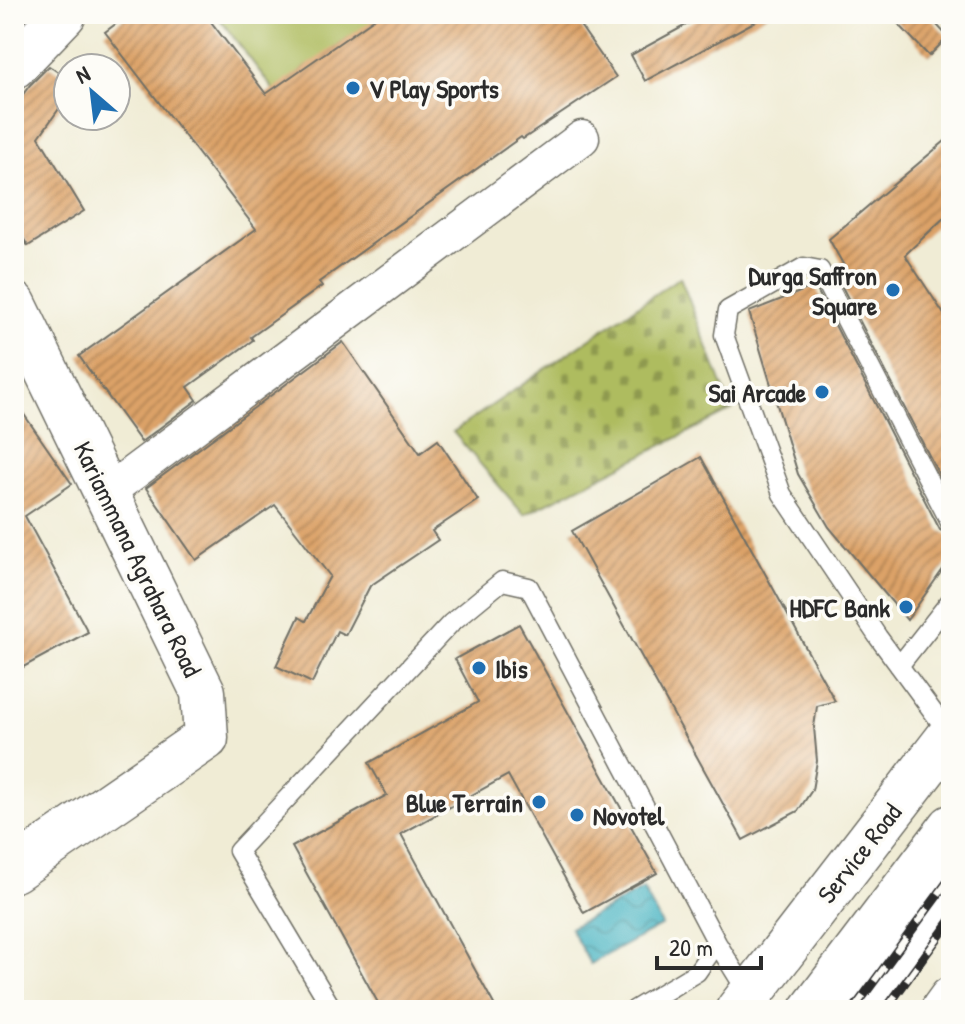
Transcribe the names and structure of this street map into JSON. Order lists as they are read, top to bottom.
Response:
{
  "streets": {
    "main road": ["Kariammana Agrahara Road", "Service Road"]
  },
  "places": [
    "V Play Sports",
    "Durga Saffron Square",
    "Sai Arcade",
    "HDFC Bank",
    "Ibis",
    "Blue Terrain",
    "Novotel"
  ],
  "scale_bar": "20 m",
  "north": "top left"
}
